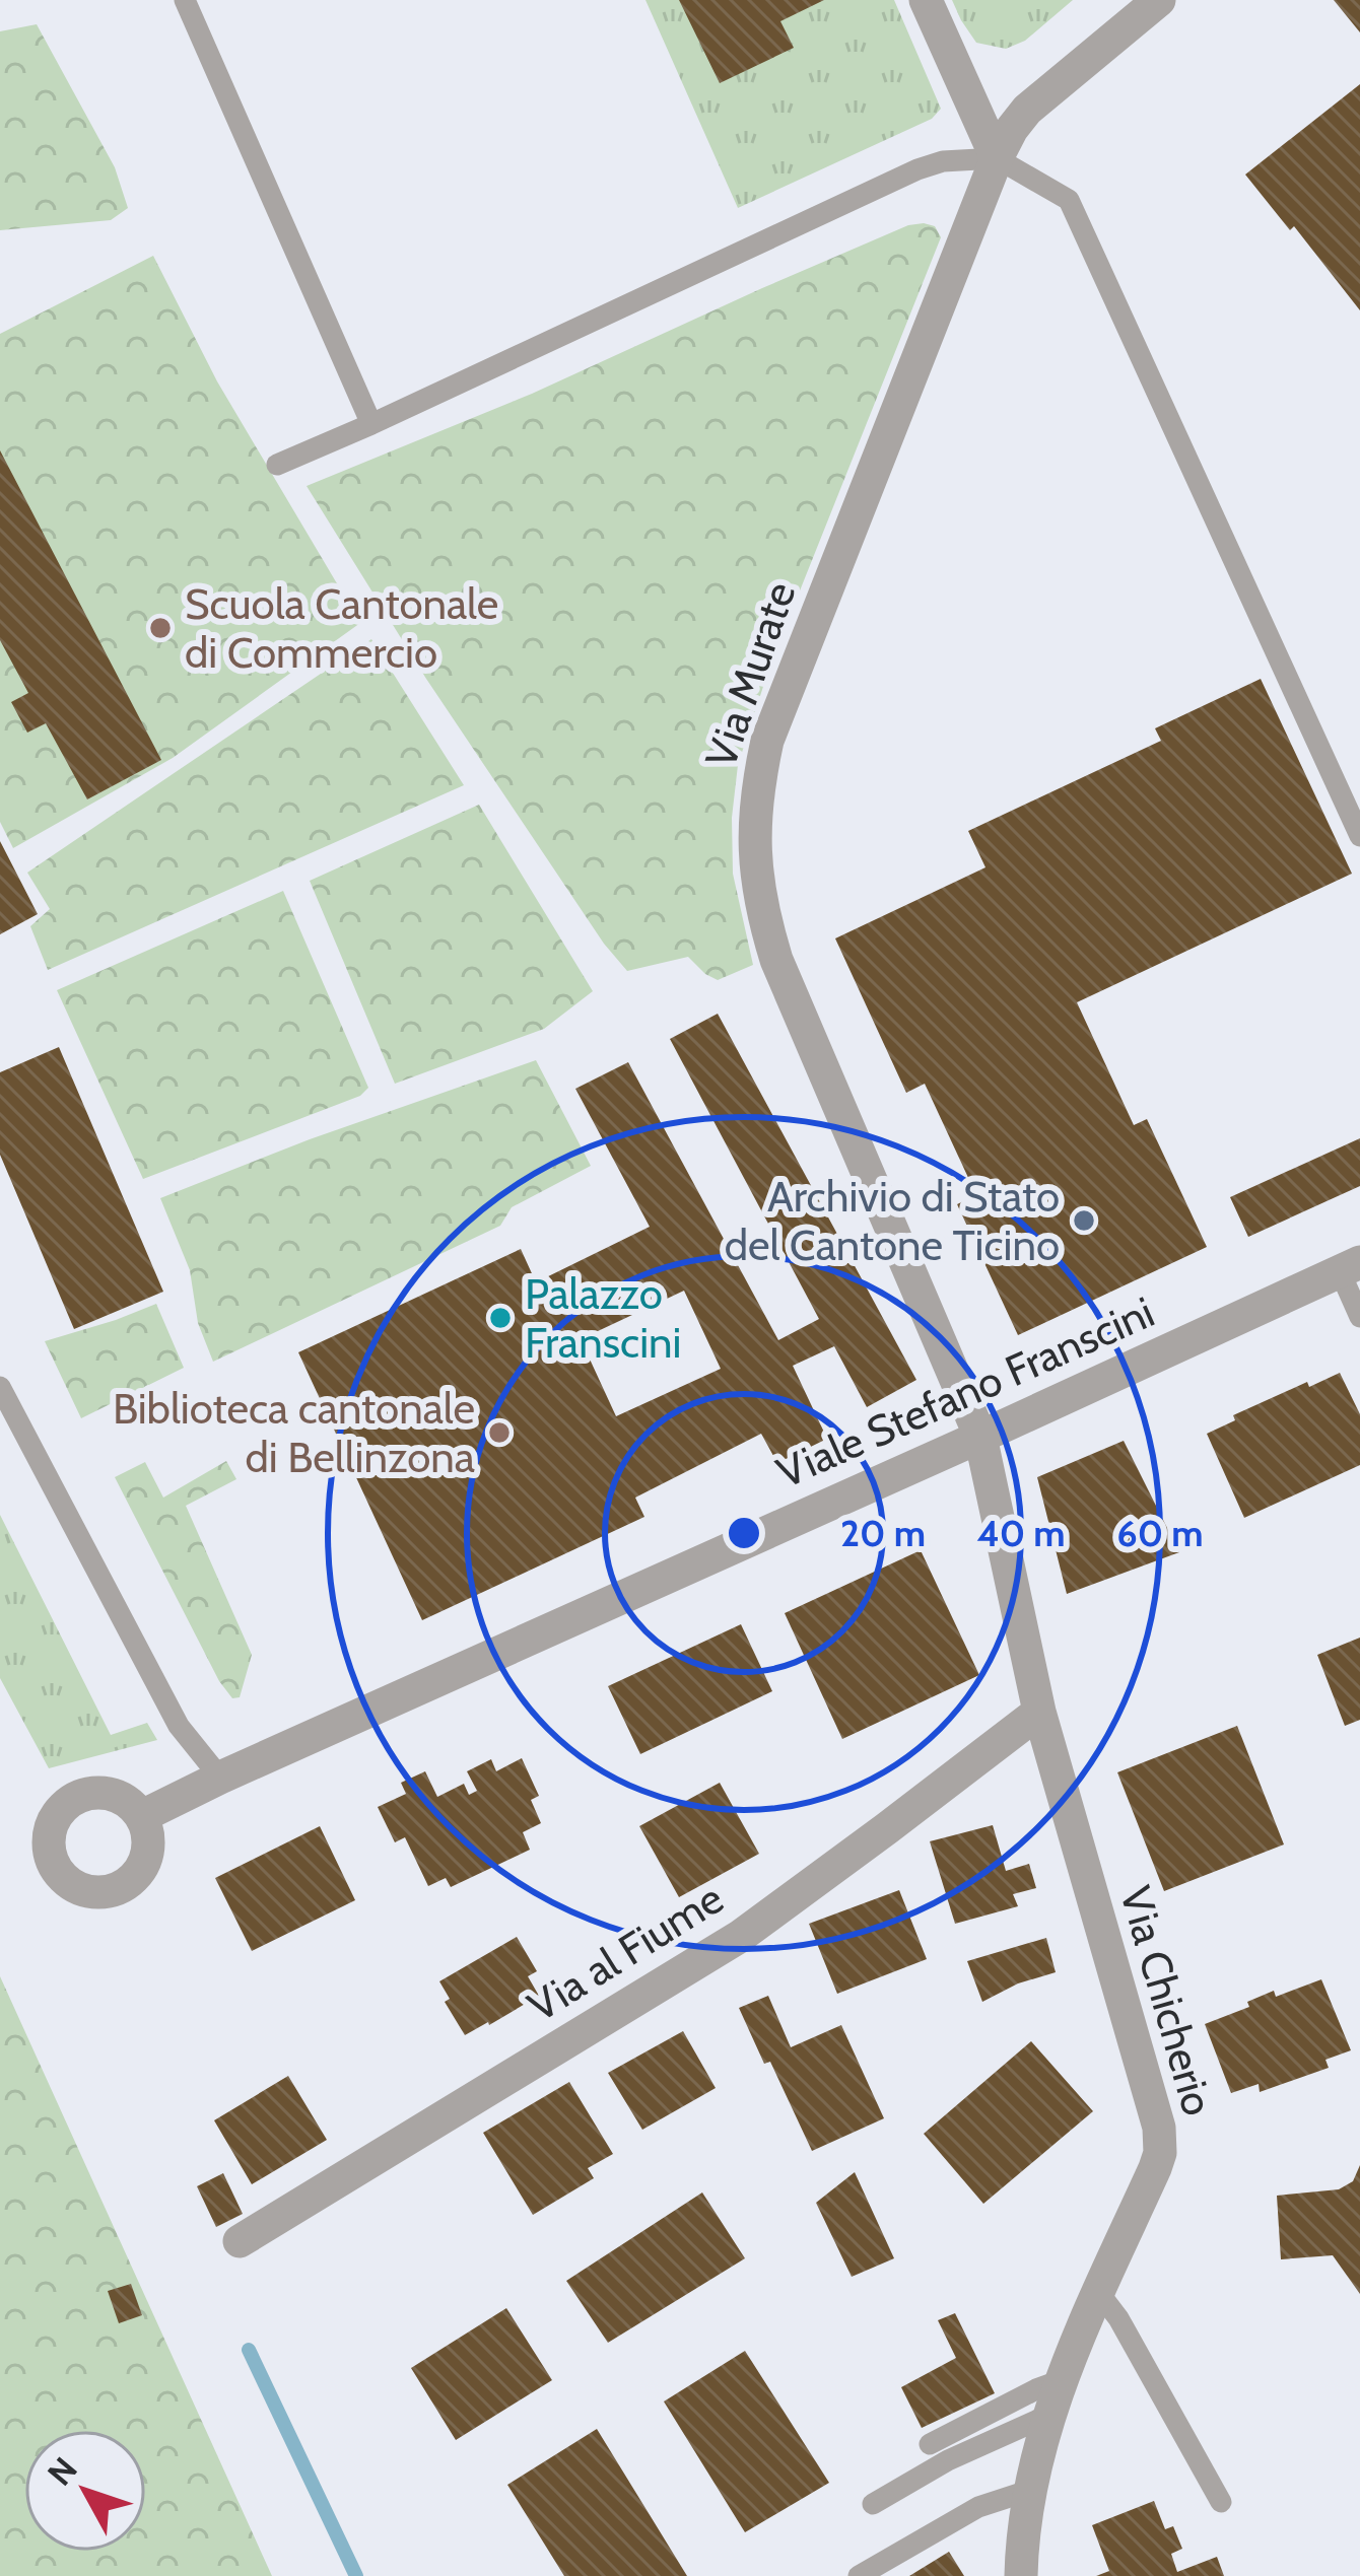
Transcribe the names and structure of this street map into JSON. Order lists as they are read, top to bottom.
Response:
{
  "streets": {
    "street": [
      "Via Murate",
      "Viale Stefano Franscini",
      "Via al Fiume",
      "Via Chicherio"
    ]
  },
  "crossings": [
    ["Via Murate", "Viale Stefano Franscini"],
    ["Via Murate", "Via Chicherio"],
    ["Viale Stefano Franscini", "Via Chicherio"],
    ["Via al Fiume", "Via Chicherio"]
  ],
  "places": [
    "Scuola Cantonale di Commercio",
    "Archivio di Stato del Cantone Ticino",
    "Palazzo Franscini",
    "Biblioteca cantonale di Bellinzona"
  ],
  "north": "top left",
  "rings": ["20 m", "40 m", "60 m"]
}
